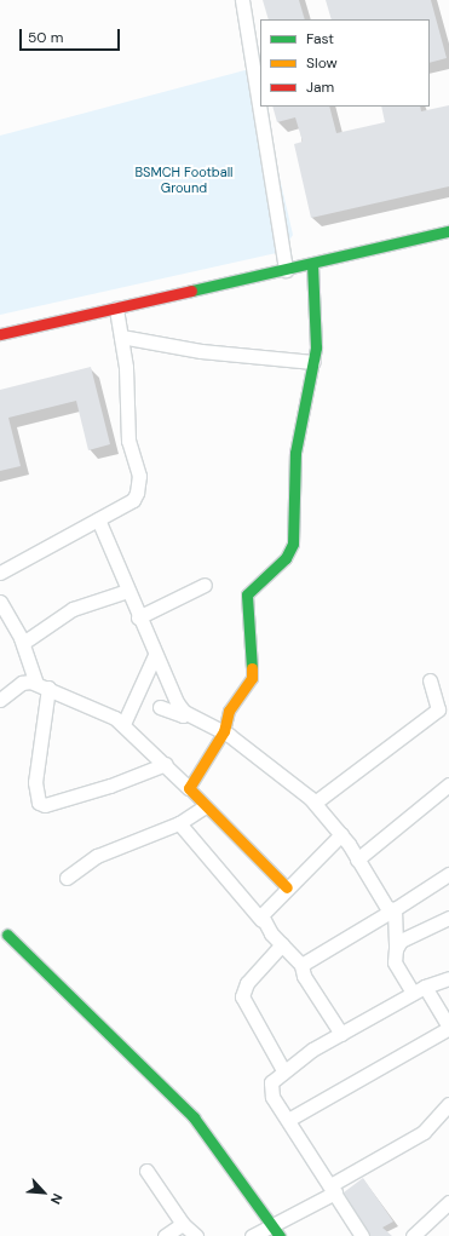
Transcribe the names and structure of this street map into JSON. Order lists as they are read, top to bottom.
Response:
{
  "parks": ["BSMCH Football Ground"],
  "legend": ["Fast", "Slow", "Jam"],
  "scale_bar": "50 m",
  "north": "bottom right"
}
